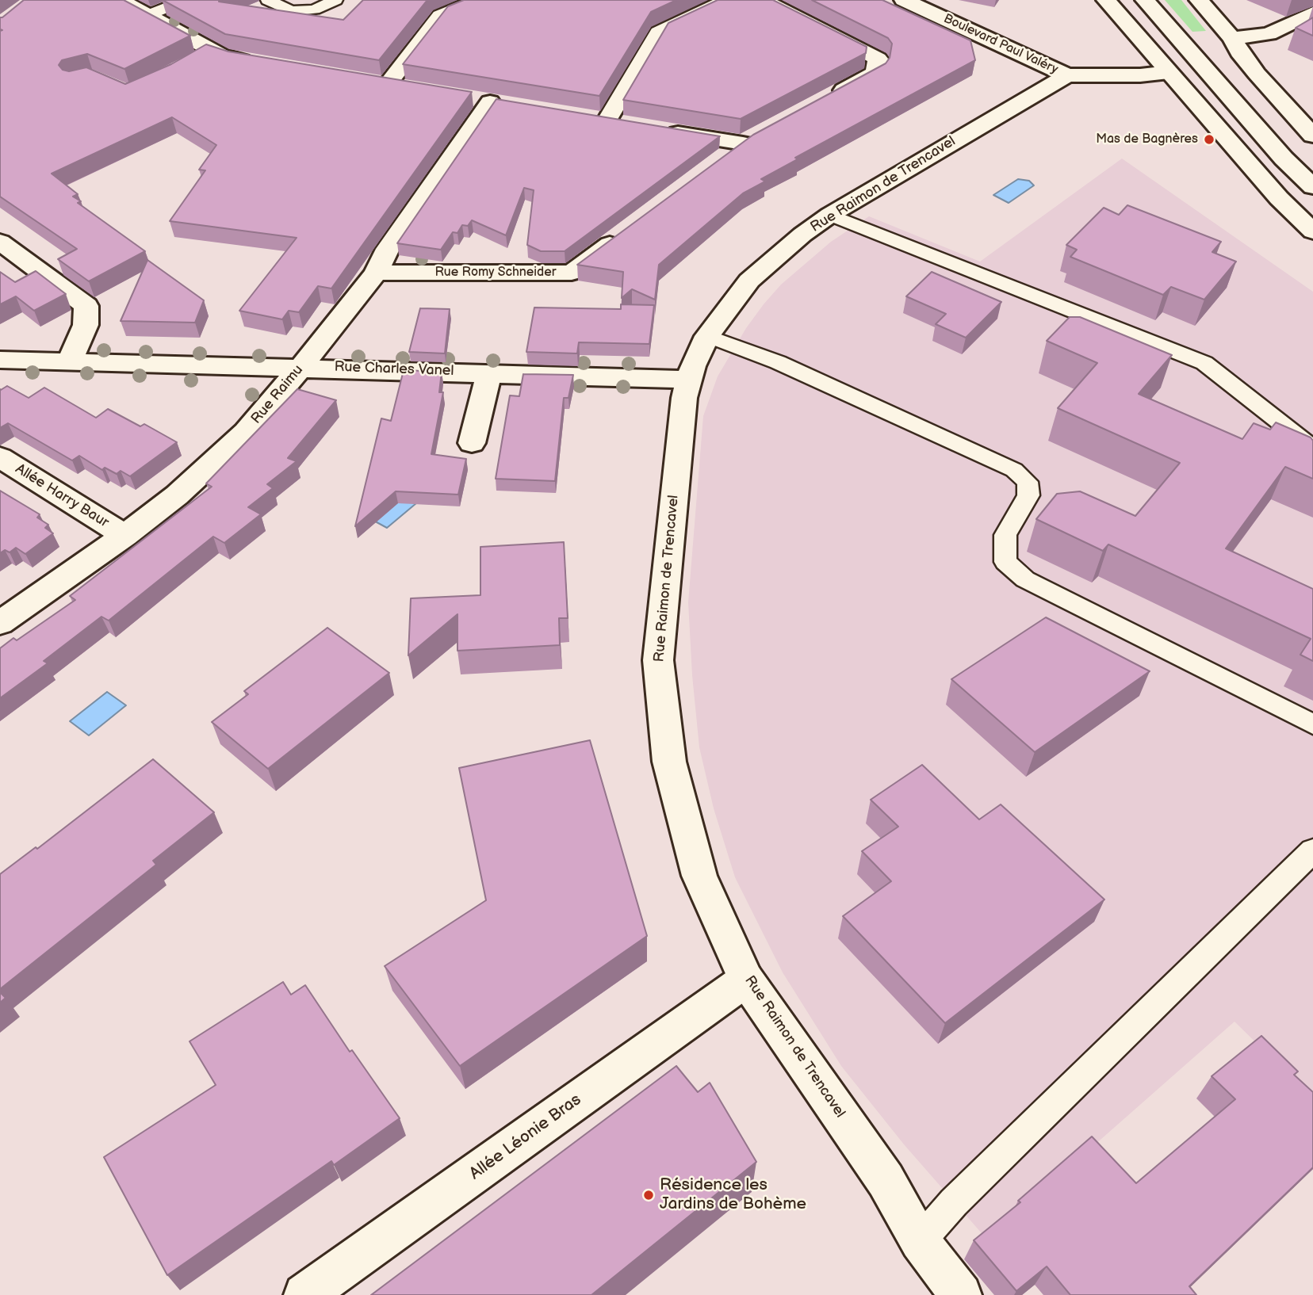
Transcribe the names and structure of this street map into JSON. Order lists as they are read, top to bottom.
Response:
{
  "streets": {
    "street": [
      "Boulevard Paul Valéry",
      "Rue Raimon de Trencavel",
      "Rue Romy Schneider",
      "Rue Charles Vanel",
      "Rue Raimu",
      "Allée Harry Baur",
      "Allée Léonie Bras"
    ]
  },
  "crossings": [
    ["Boulevard Paul Valéry", "Rue Raimon de Trencavel"],
    ["Rue Raimon de Trencavel", "Rue Charles Vanel"],
    ["Rue Raimon de Trencavel", "Allée Léonie Bras"],
    ["Rue Romy Schneider", "Rue Raimu"],
    ["Rue Charles Vanel", "Rue Raimu"],
    ["Rue Raimu", "Allée Harry Baur"]
  ],
  "places": ["Mas de Bagnères", "Résidence les Jardins de Bohème"]
}
